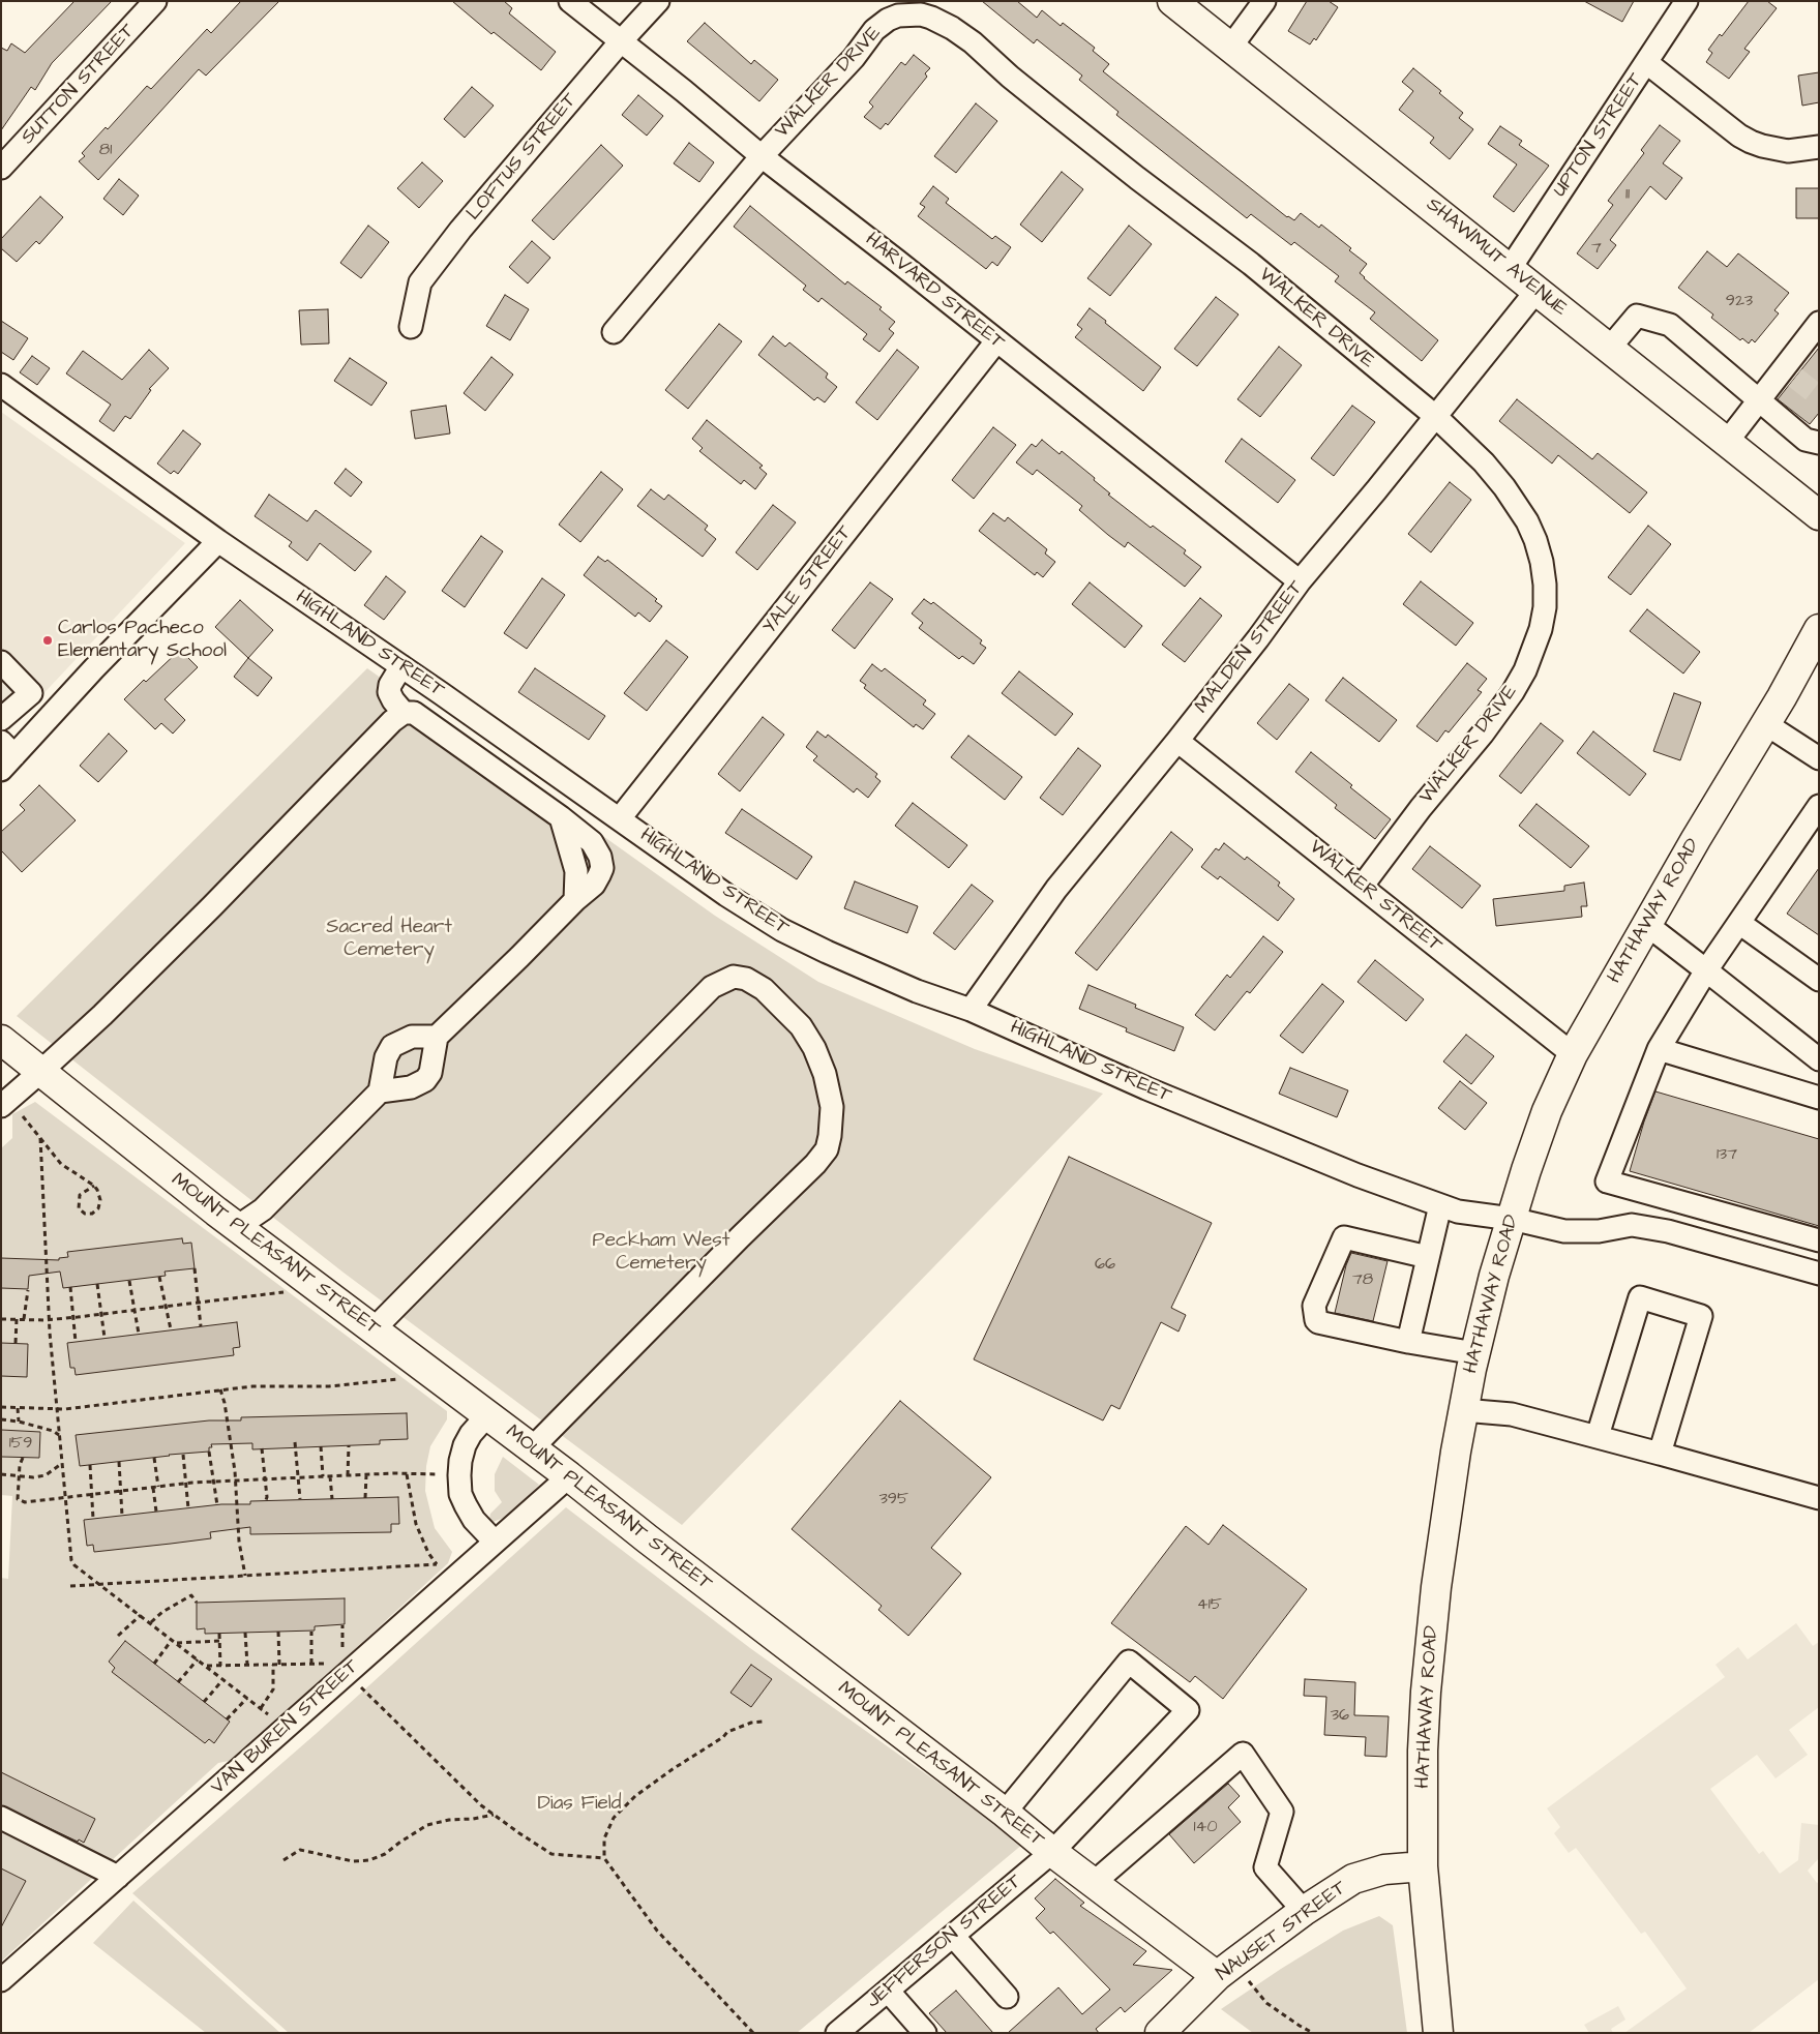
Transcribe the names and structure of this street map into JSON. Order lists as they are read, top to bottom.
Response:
{
  "streets": {
    "main road": [
      "SHAWMUT AVENUE",
      "HATHAWAY ROAD",
      "MOUNT PLEASANT STREET",
      "NAUSET STREET"
    ],
    "street": [
      "WALKER DRIVE",
      "SUTTON STREET",
      "UPTON STREET",
      "LOFTUS STREET",
      "HARVARD STREET",
      "YALE STREET",
      "HIGHLAND STREET",
      "MALDEN STREET",
      "WALKER STREET",
      "VAN BUREN STREET",
      "JEFFERSON STREET"
    ]
  },
  "crossings": [
    ["WALKER DRIVE", "HARVARD STREET"],
    ["WALKER DRIVE", "MALDEN STREET"],
    ["WALKER DRIVE", "WALKER STREET"],
    ["UPTON STREET", "SHAWMUT AVENUE"],
    ["LOFTUS STREET", "HARVARD STREET"],
    ["SHAWMUT AVENUE", "MALDEN STREET"],
    ["HARVARD STREET", "YALE STREET"],
    ["HARVARD STREET", "MALDEN STREET"],
    ["YALE STREET", "HIGHLAND STREET"],
    ["HIGHLAND STREET", "MALDEN STREET"],
    ["HIGHLAND STREET", "HATHAWAY ROAD"],
    ["MALDEN STREET", "WALKER STREET"],
    ["WALKER STREET", "HATHAWAY ROAD"],
    ["HATHAWAY ROAD", "NAUSET STREET"],
    ["MOUNT PLEASANT STREET", "VAN BUREN STREET"],
    ["MOUNT PLEASANT STREET", "NAUSET STREET"],
    ["MOUNT PLEASANT STREET", "JEFFERSON STREET"]
  ],
  "parks": ["Sacred Heart Cemetery", "Peckham West Cemetery", "Dias Field"],
  "places": ["Carlos Pacheco Elementary School"],
  "house_numbers": [
    "81",
    "11",
    "7",
    "923",
    "137",
    "66",
    "78",
    "159",
    "395",
    "415",
    "36",
    "140"
  ]
}
